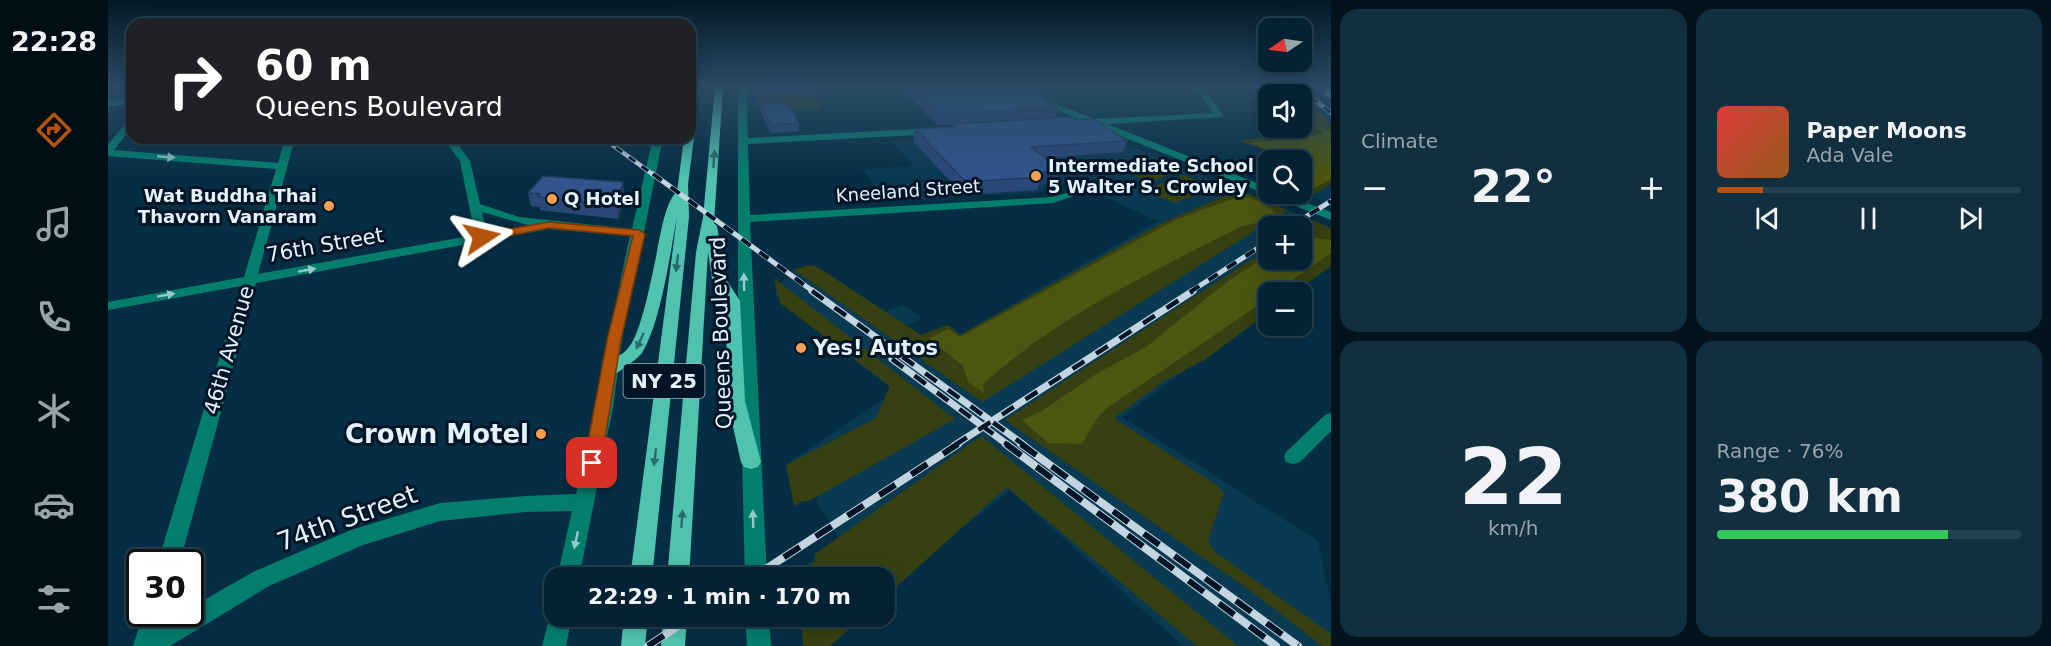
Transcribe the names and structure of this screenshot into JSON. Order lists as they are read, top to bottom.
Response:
{
  "streets": {
    "main road": ["Queens Boulevard", "NY 25"],
    "street": [
      "Kneeland Street",
      "76th Street",
      "46th Avenue",
      "74th Street"
    ]
  },
  "crossings": [
    ["Kneeland Street", "Queens Boulevard"],
    ["76th Street", "46th Avenue"]
  ],
  "one_way": ["76th Street"],
  "places": [
    "Intermediate School 5 Walter S. Crowley",
    "Q Hotel",
    "Wat Buddha Thai Thavorn Vanaram",
    "Yes! Autos",
    "Crown Motel"
  ],
  "north": "left",
  "page": {
    "tabs": "22:28",
    "tile": [
      "Climate",
      ["22", "km/h"],
      ["Range · 76%", "380 km"]
    ],
    "map_buttons": ["+", "−"],
    "turn": ["60 m", "Queens Boulevard"],
    "song": ["Paper Moons", "Ada Vale"],
    "heat": ["−", "22°", "+"],
    "limit": "30",
    "trip": "22:29 · 1 min · 170 m"
  }
}
